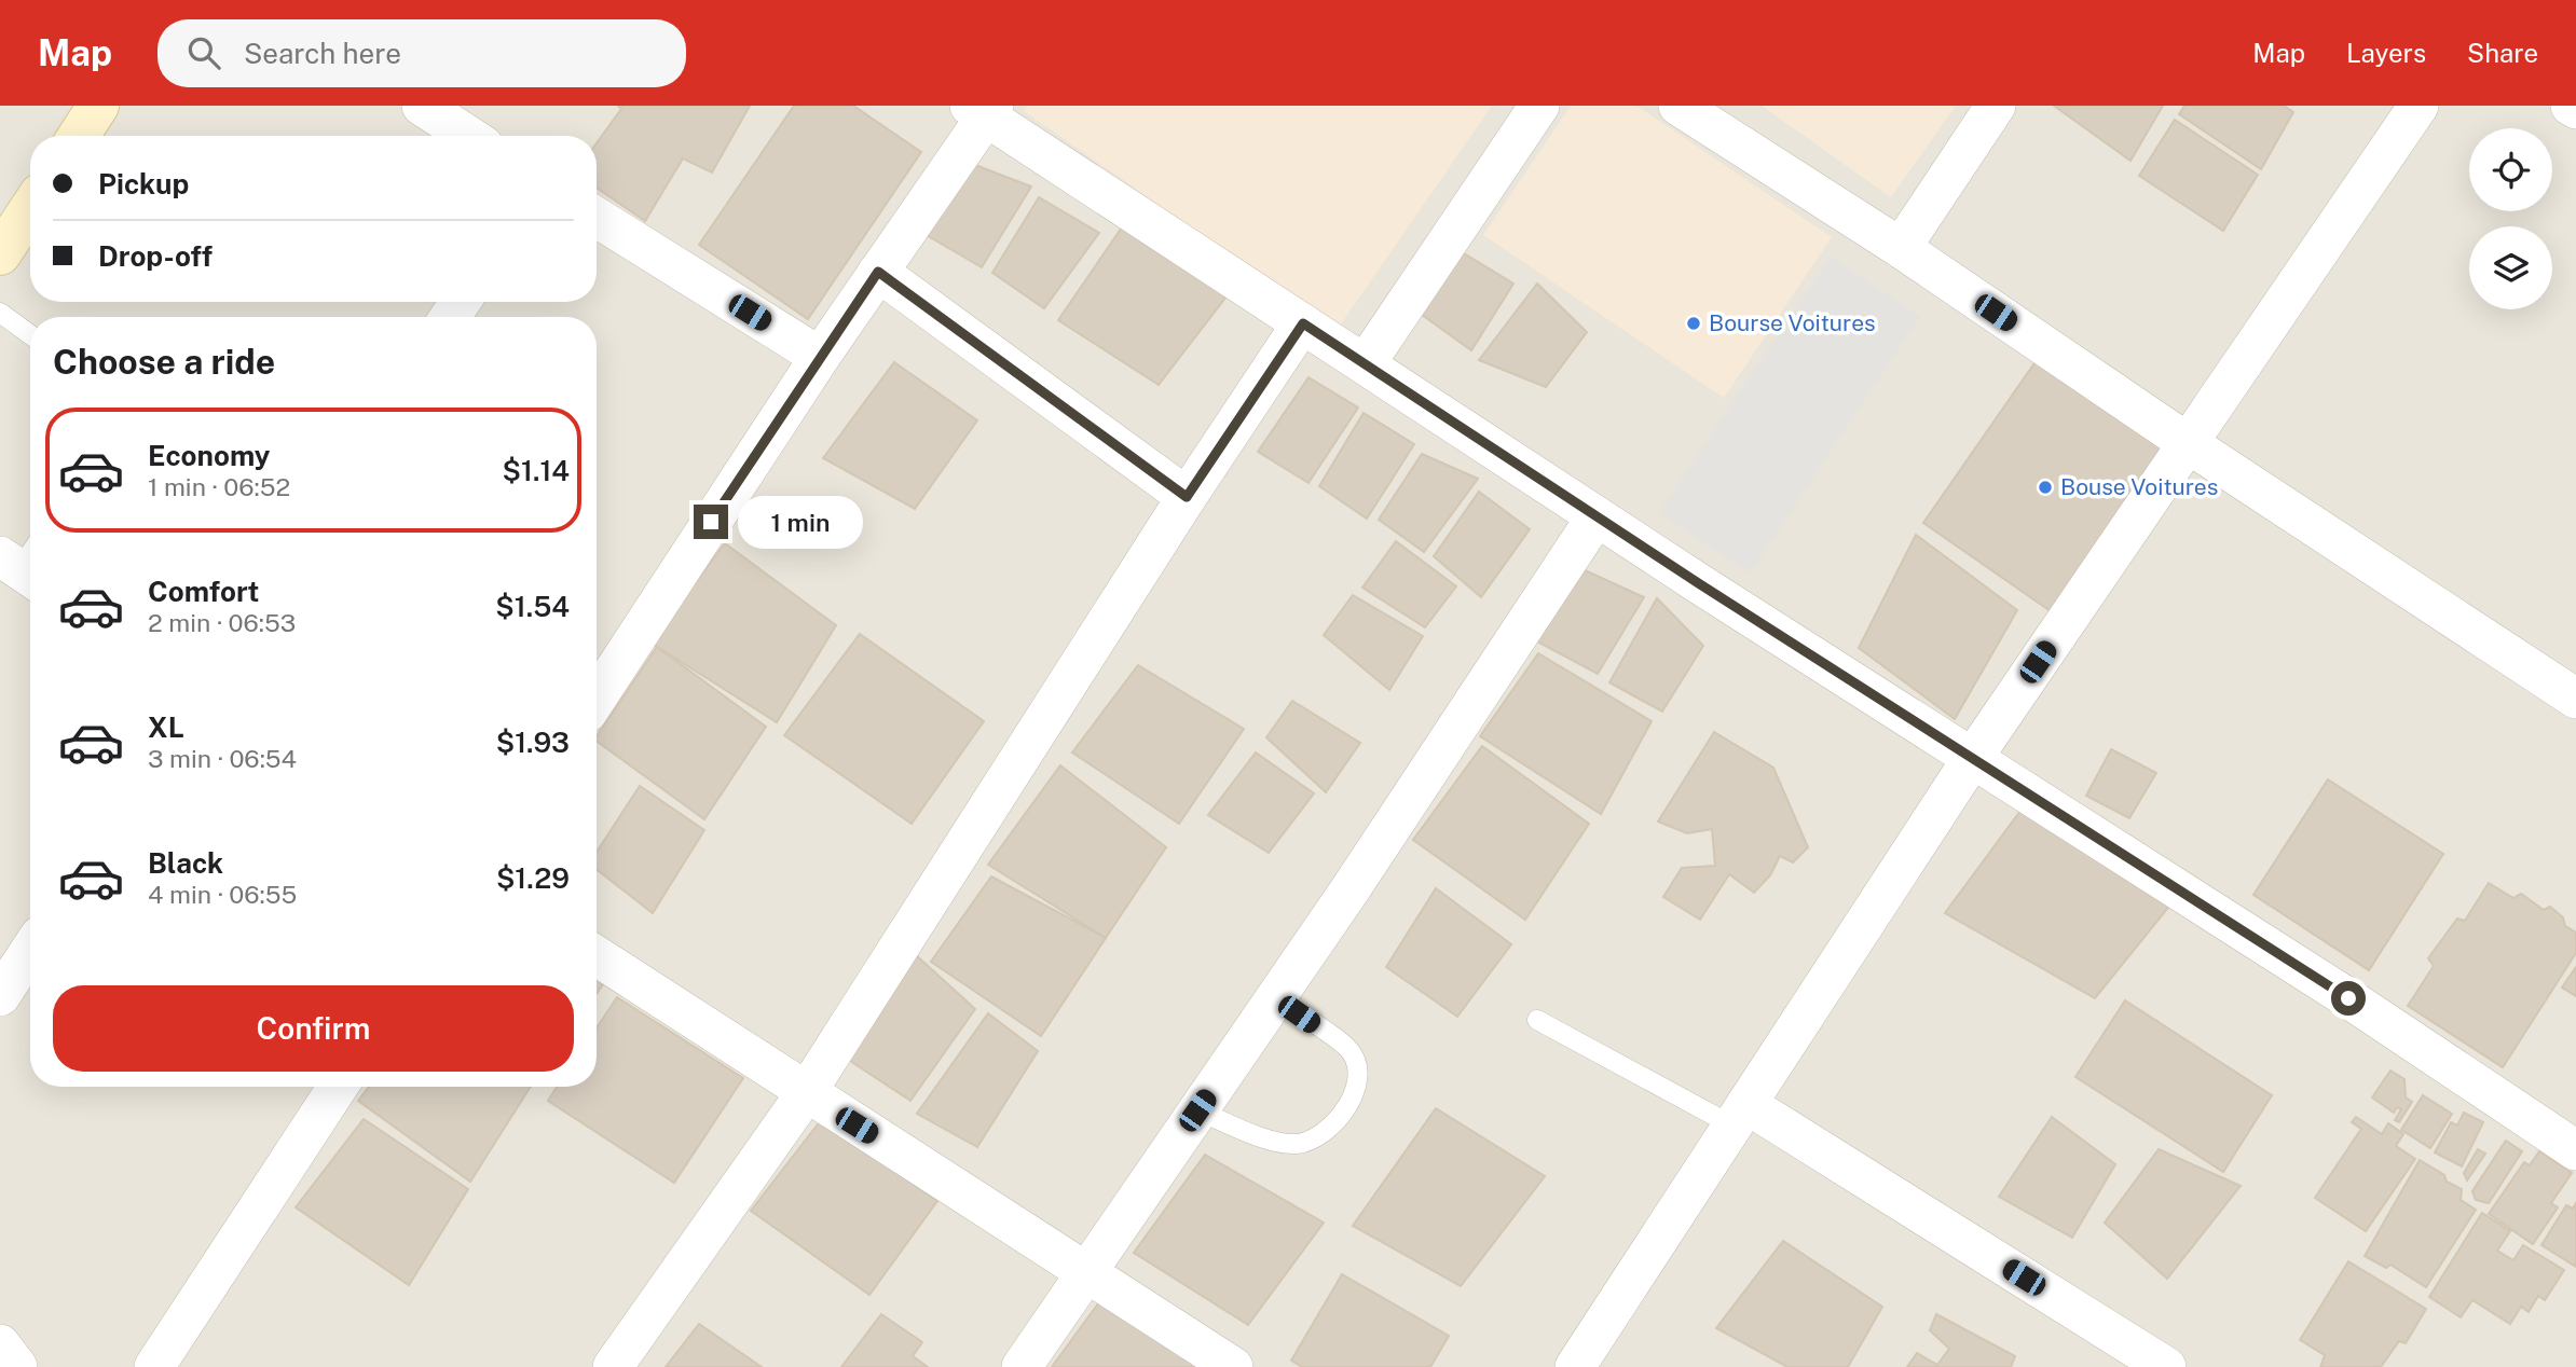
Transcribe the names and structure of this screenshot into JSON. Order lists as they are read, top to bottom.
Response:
{
  "places": ["Bourse Voitures", "Bouse Voitures"],
  "page": {
    "header": "Map",
    "search": "Search here",
    "nav": ["Map", "Layers", "Share"],
    "banner": ["Pickup", "Drop-off"],
    "heading": "Choose a ride",
    "list": [
      {
        "name": "Economy",
        "note": "1 min · 06:52",
        "value": "$1.14"
      },
      {
        "name": "Comfort",
        "note": "2 min · 06:53",
        "value": "$1.54"
      },
      {
        "name": "XL",
        "note": "3 min · 06:54",
        "value": "$1.93"
      },
      {
        "name": "Black",
        "note": "4 min · 06:55",
        "value": "$1.29"
      }
    ],
    "bubble": "1 min",
    "buttons": "Confirm"
  }
}
